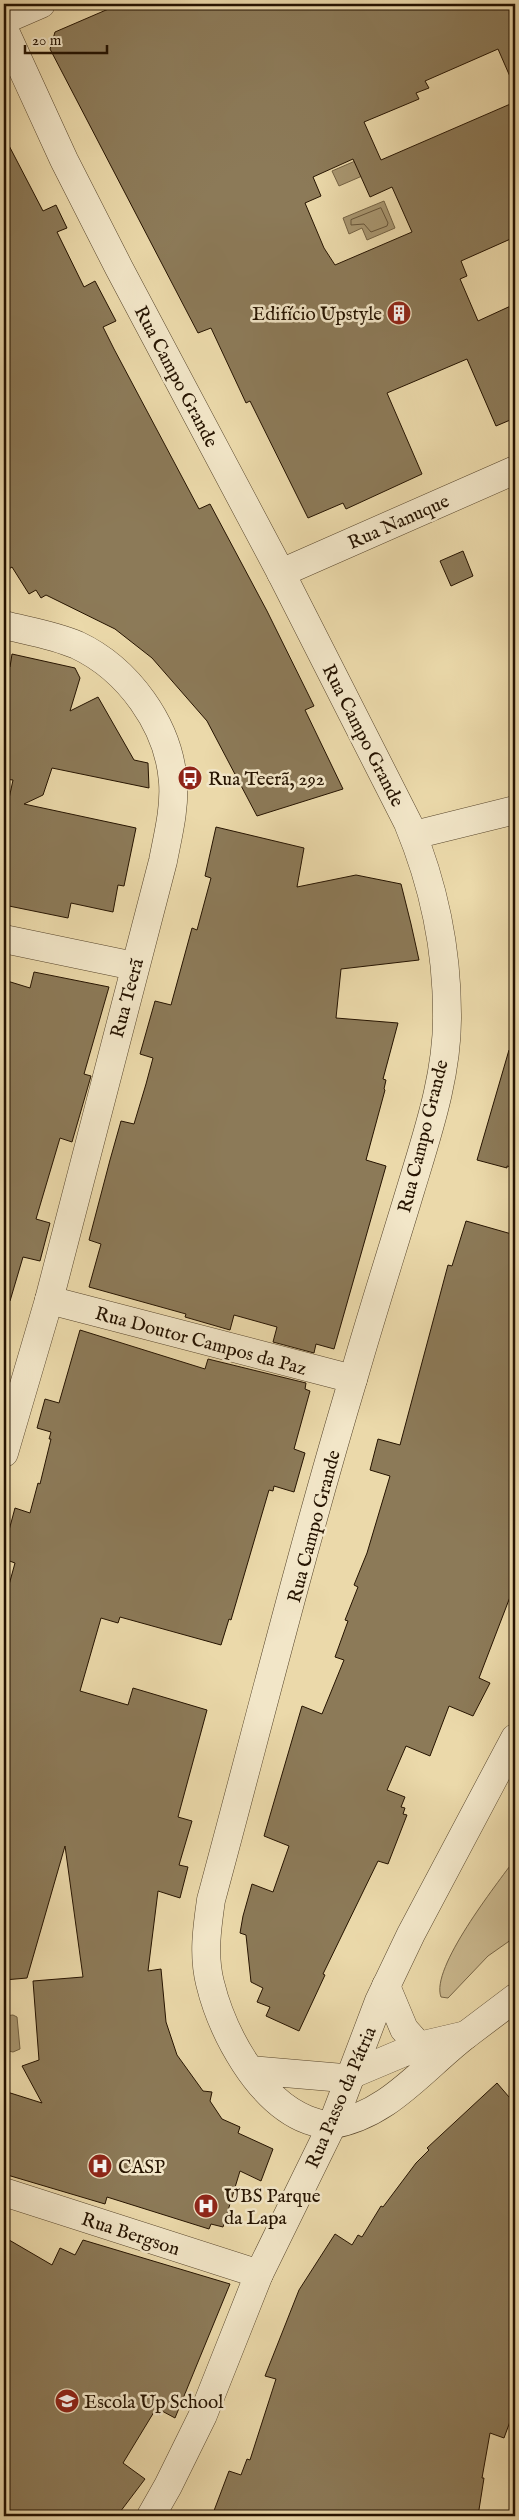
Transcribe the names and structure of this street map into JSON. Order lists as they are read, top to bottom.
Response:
{
  "streets": {
    "street": [
      "Rua Campo Grande",
      "Rua Nanuque",
      "Rua Teerã",
      "Rua Doutor Campos da Paz",
      "Rua Passo da Pátria",
      "Rua Bergson"
    ]
  },
  "crossings": [
    ["Rua Campo Grande", "Rua Nanuque"],
    ["Rua Campo Grande", "Rua Doutor Campos da Paz"],
    ["Rua Campo Grande", "Rua Passo da Pátria"],
    ["Rua Teerã", "Rua Doutor Campos da Paz"],
    ["Rua Passo da Pátria", "Rua Bergson"]
  ],
  "places": {
    "building": ["Edifício Upstyle"],
    "bus stop": ["Rua Teerã, 292"],
    "hospital": ["CASP", "UBS Parque da Lapa"],
    "school or university": ["Escola Up School"]
  },
  "scale_bar": "20 m"
}
